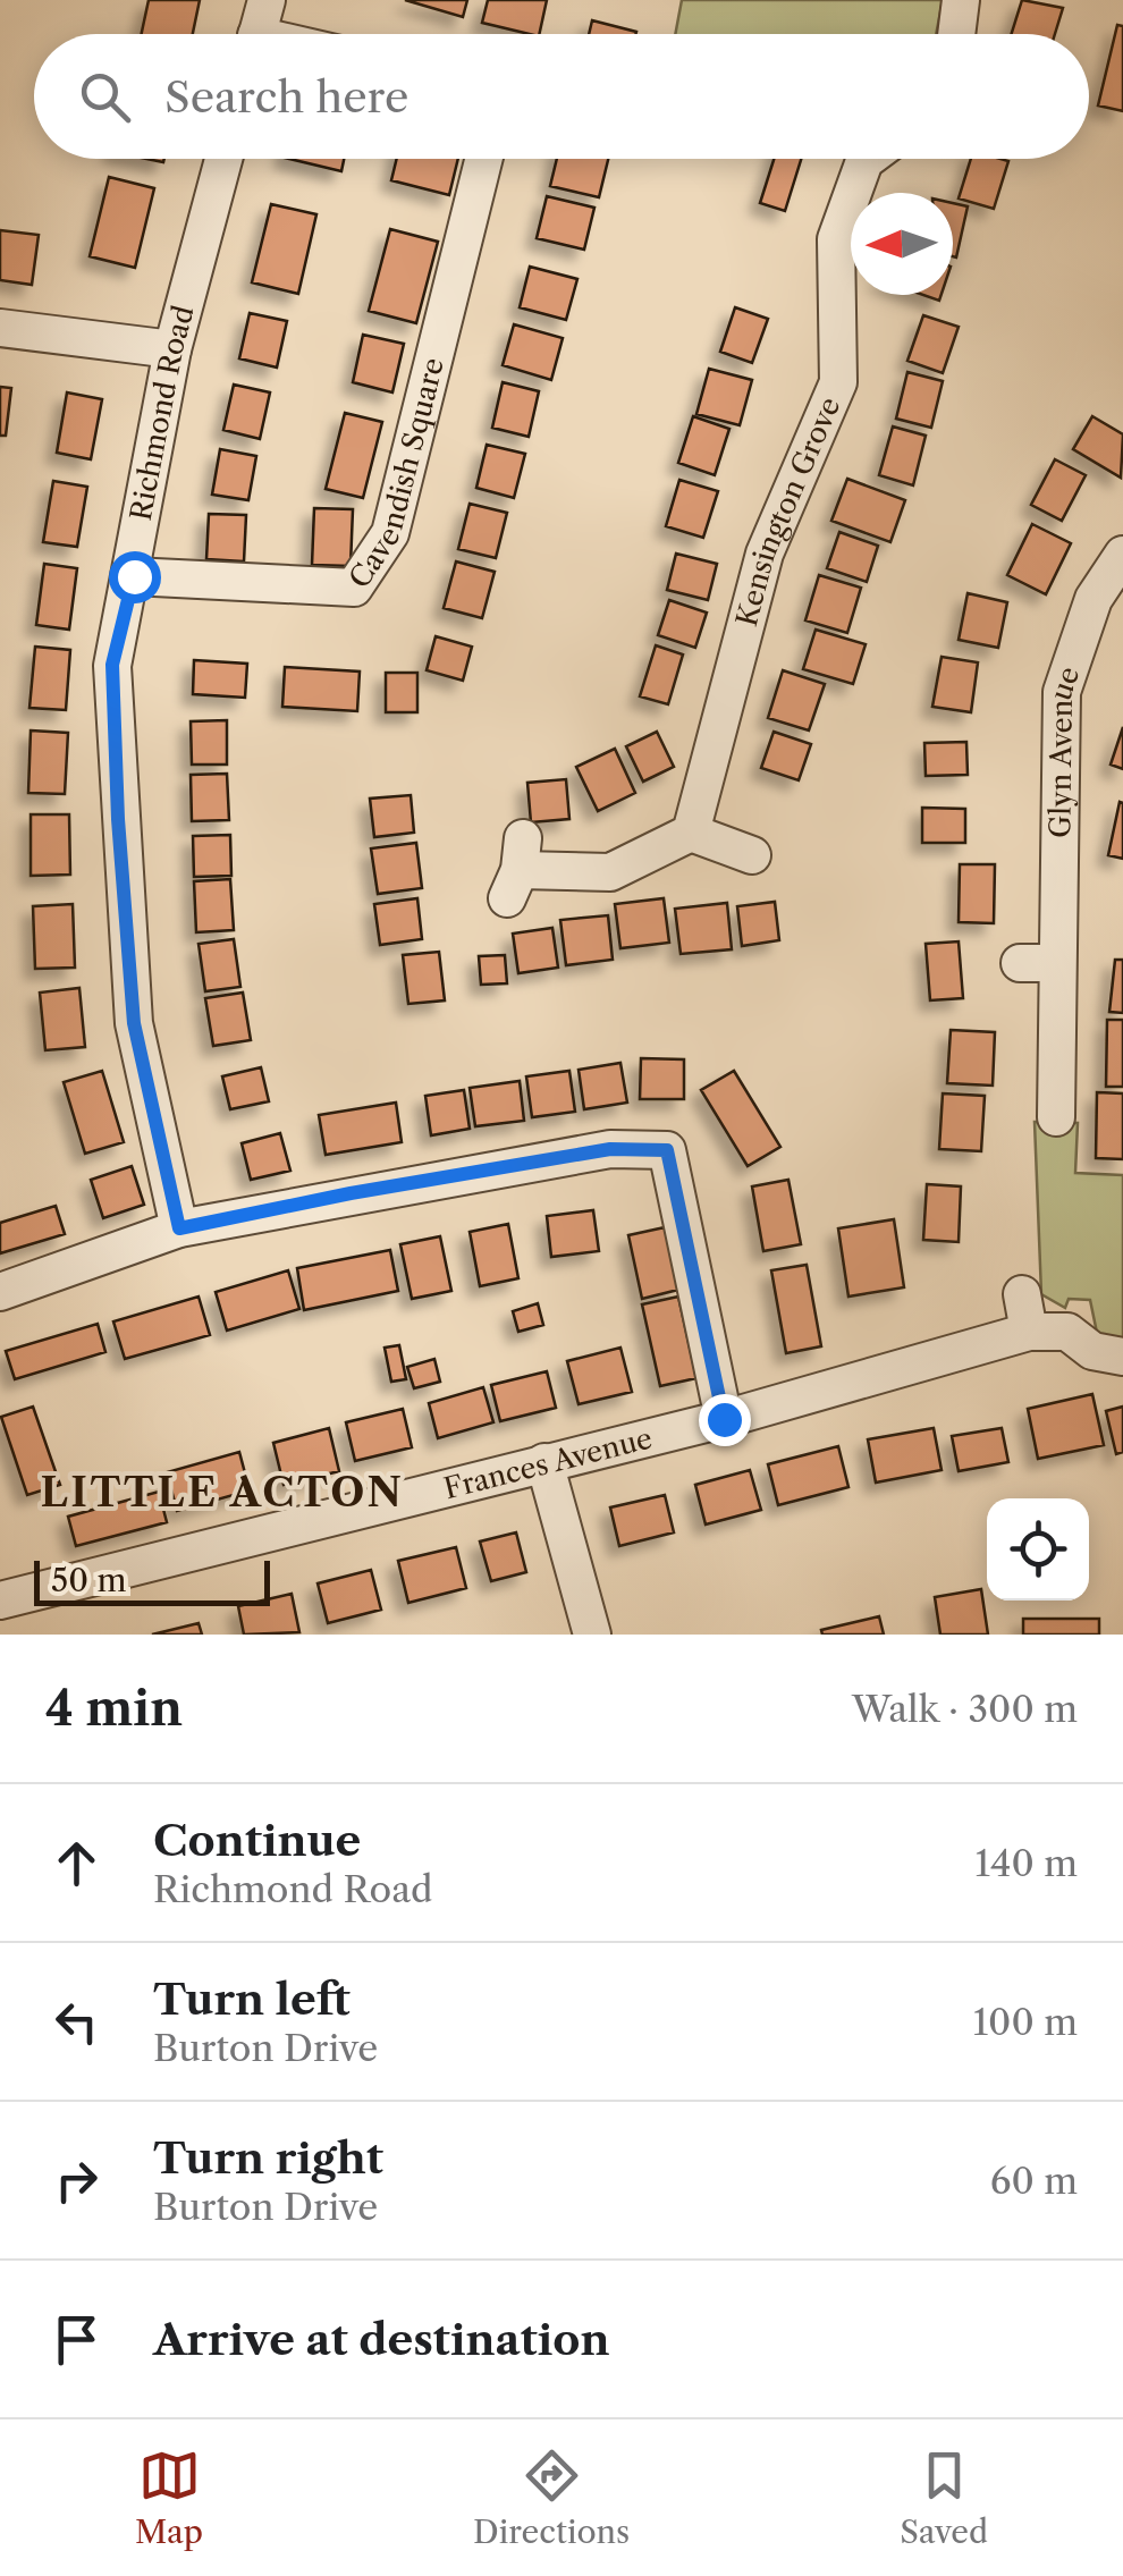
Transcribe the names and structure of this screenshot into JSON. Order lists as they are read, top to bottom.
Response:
{
  "streets": {
    "street": [
      "Richmond Road",
      "Cavendish Square",
      "Kensington Grove",
      "Glyn Avenue",
      "Frances Avenue"
    ]
  },
  "crossings": [
    ["Richmond Road", "Cavendish Square"]
  ],
  "districts": ["LITTLE ACTON"],
  "scale_bar": "50 m",
  "north": "left",
  "page": {
    "search": "Search here",
    "scale": "50 m",
    "heading": ["4 min", "Walk · 300 m"],
    "list": [
      ["Continue", "Richmond Road", "140 m"],
      ["Turn left", "Burton Drive", "100 m"],
      ["Turn right", "Burton Drive", "60 m"],
      "Arrive at destination"
    ],
    "nav": ["Map", "Directions", "Saved"]
  }
}
